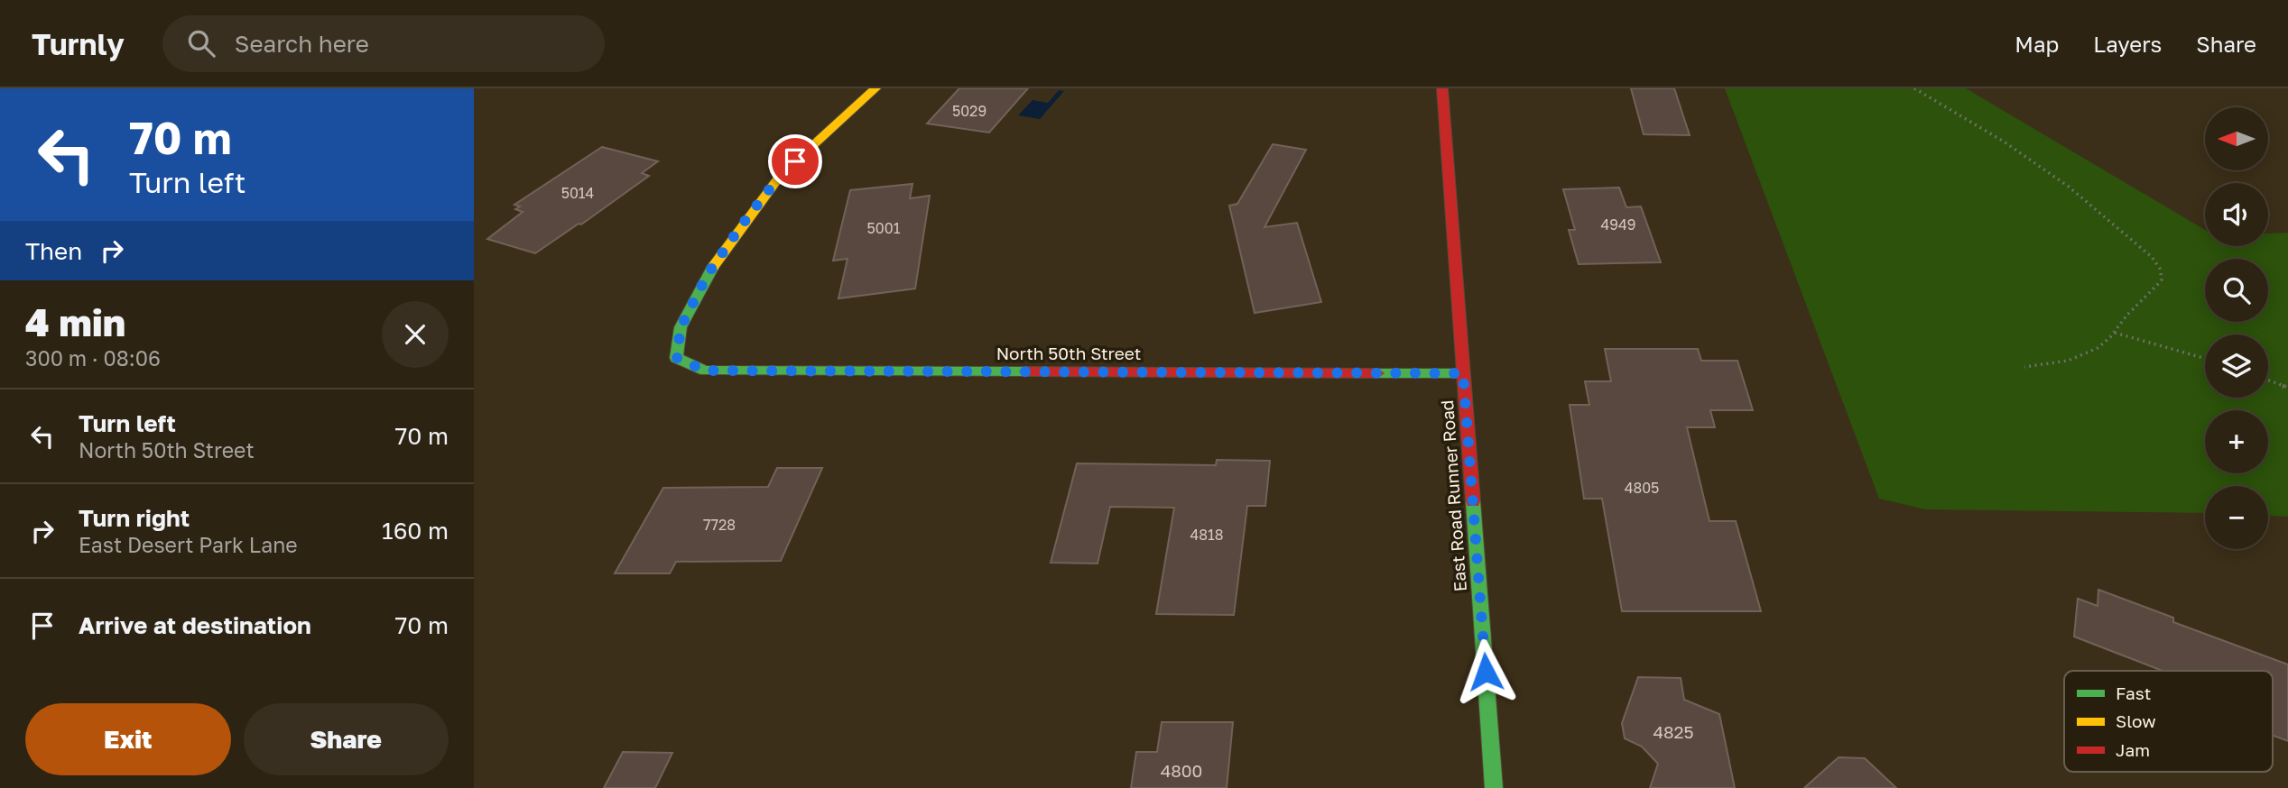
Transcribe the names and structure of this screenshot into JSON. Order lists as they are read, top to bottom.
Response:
{
  "streets": {
    "street": ["North 50th Street", "East Road Runner Road"]
  },
  "crossings": [
    ["North 50th Street", "East Road Runner Road"]
  ],
  "house_numbers": [
    "5029",
    "5014",
    "4949",
    "5001",
    "4805",
    "7728",
    "4818",
    "4825",
    "4800"
  ],
  "legend": ["Fast", "Slow", "Jam"],
  "north": "left",
  "page": {
    "header": "Turnly",
    "search": "Search here",
    "nav": ["Map", "Layers", "Share"],
    "turn": ["70 m", "Turn left"],
    "map_buttons": ["+", "−"],
    "then": "Then",
    "heading": ["4 min", "300 m · 08:06"],
    "list": [
      {
        "name": "Turn left",
        "note": "North 50th Street",
        "value": "70 m"
      },
      {
        "name": "Turn right",
        "note": "East Desert Park Lane",
        "value": "160 m"
      },
      {
        "name": "Arrive at destination",
        "value": "70 m"
      }
    ],
    "buttons": ["Exit", "Share"]
  }
}
